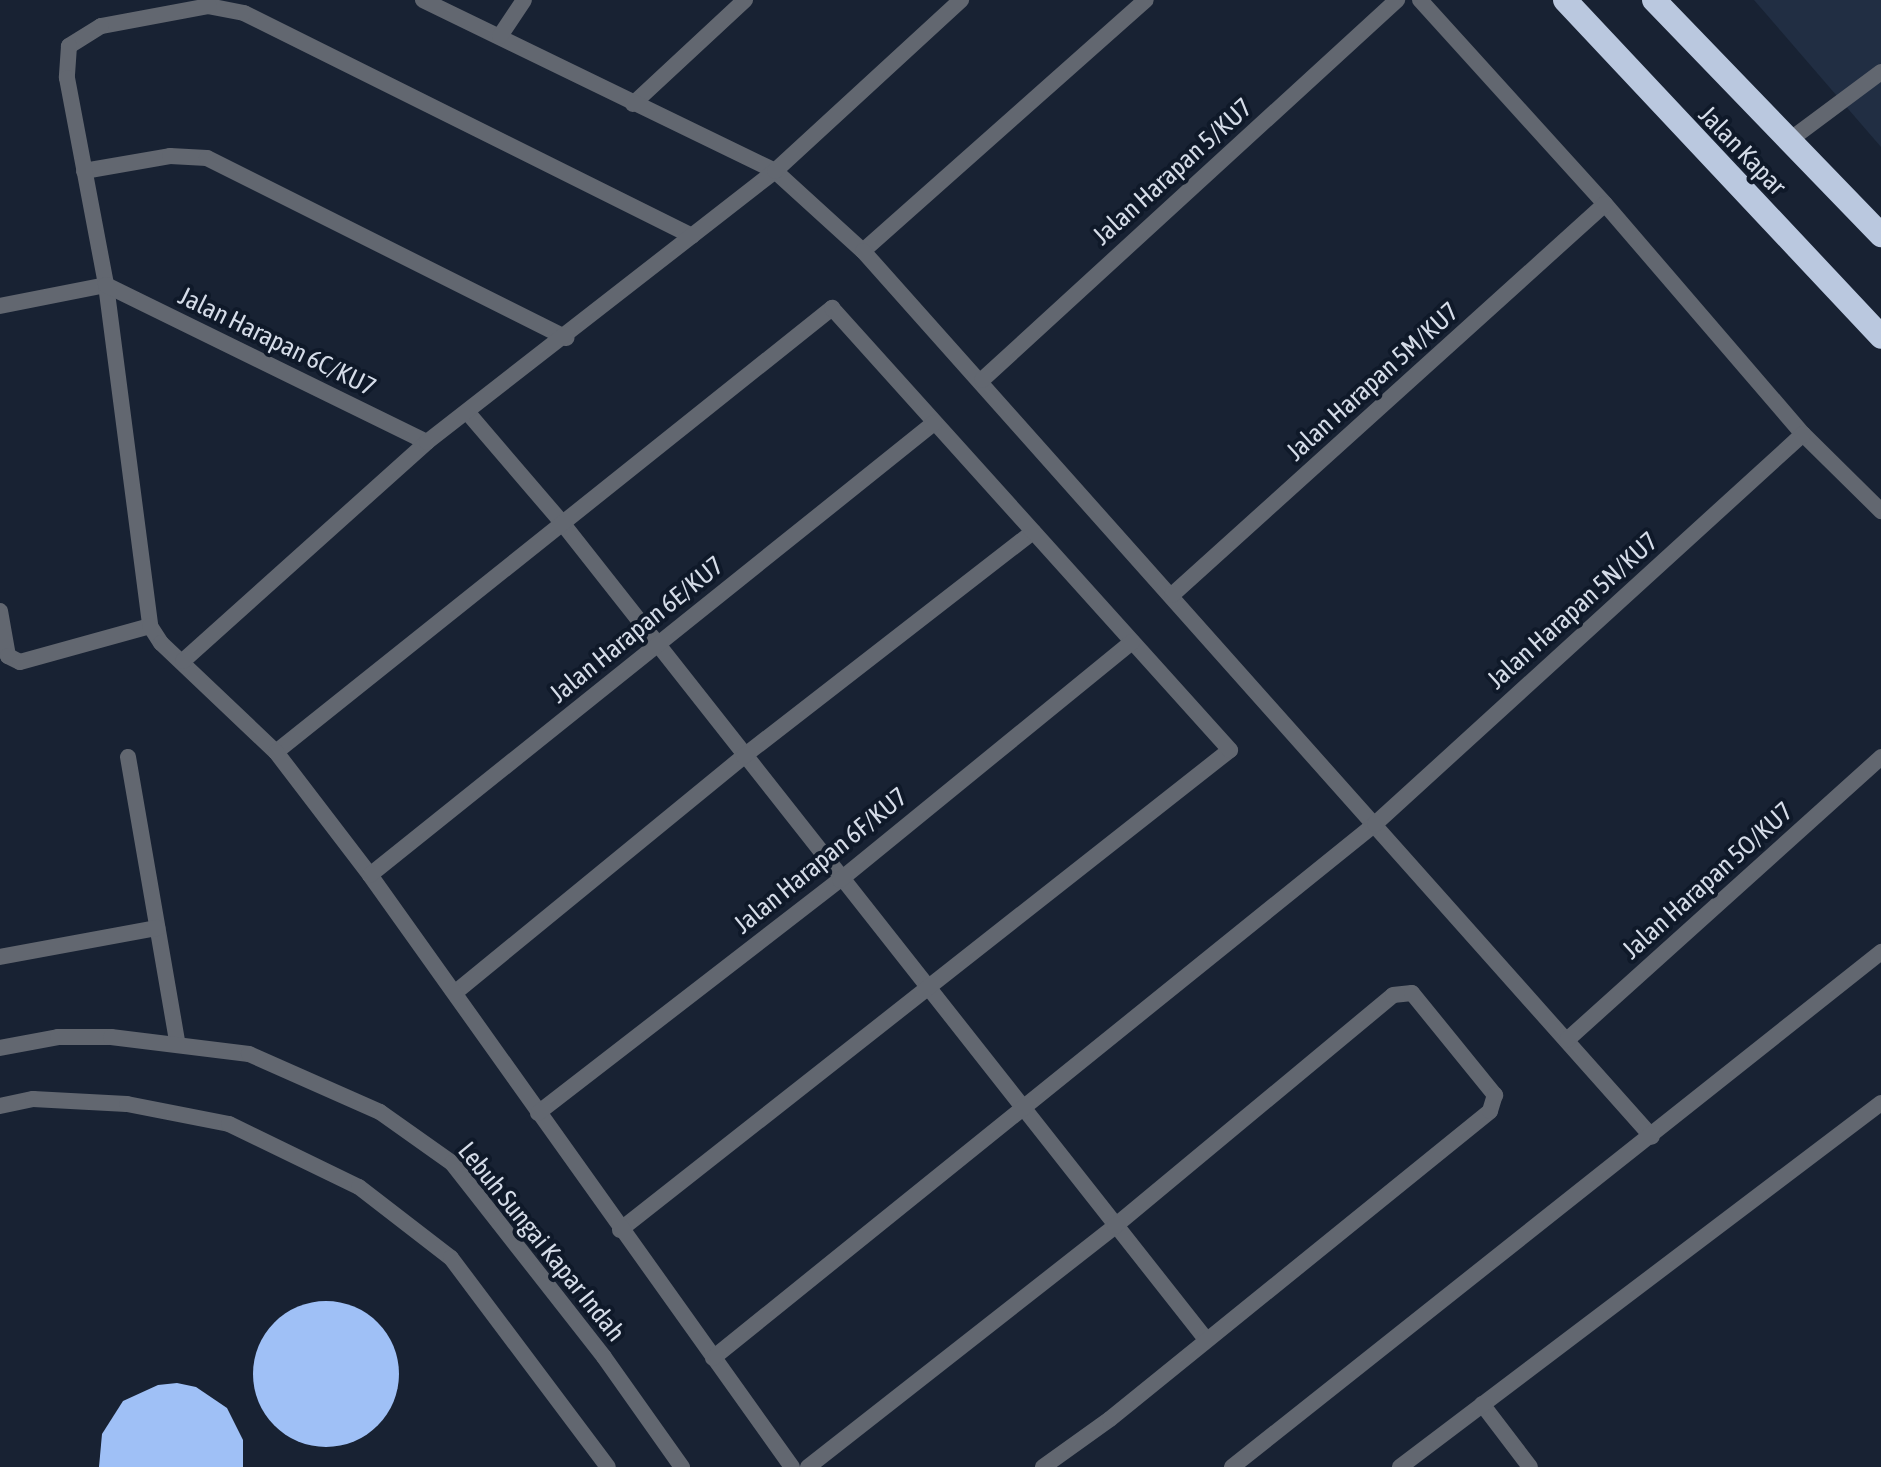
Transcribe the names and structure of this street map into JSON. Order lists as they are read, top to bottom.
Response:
{
  "streets": {
    "highway": ["Jalan Kapar"],
    "street": [
      "Jalan Harapan 5/KU7",
      "Jalan Harapan 6C/KU7",
      "Jalan Harapan 5M/KU7",
      "Jalan Harapan 5N/KU7",
      "Jalan Harapan 6E/KU7",
      "Jalan Harapan 6F/KU7",
      "Jalan Harapan 5O/KU7",
      "Lebuh Sungai Kapar Indah"
    ]
  }
}
